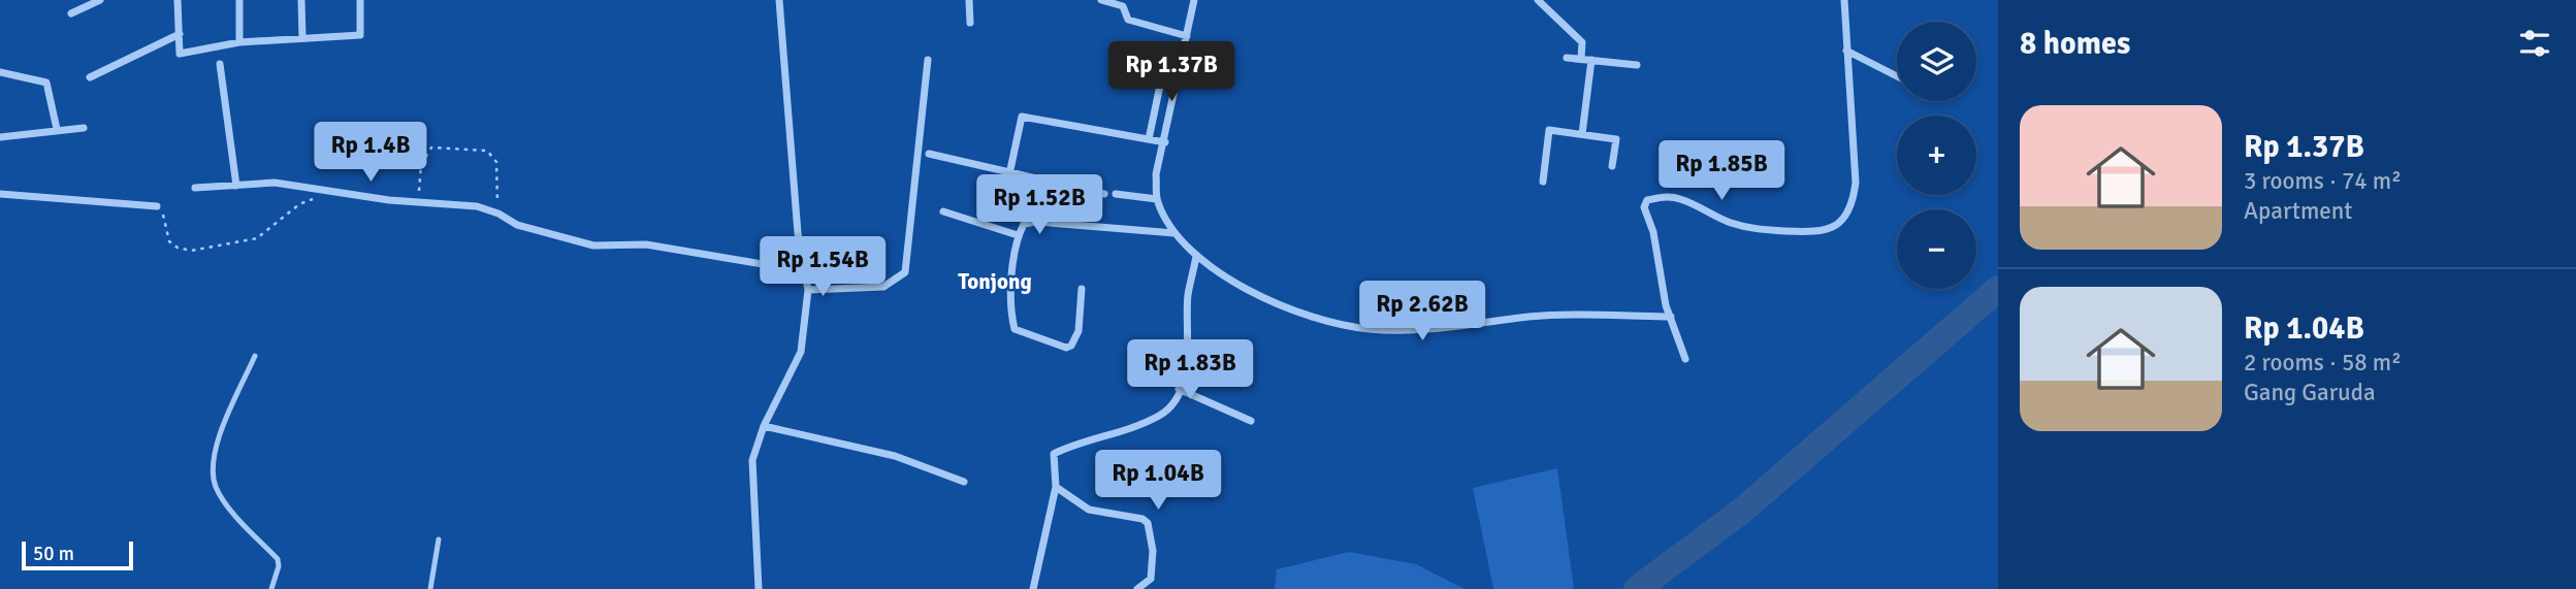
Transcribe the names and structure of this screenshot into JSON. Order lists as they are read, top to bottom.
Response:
{
  "districts": ["Tonjong"],
  "scale_bar": "50 m",
  "page": {
    "heading": "8 homes",
    "map_buttons": ["+", "−"],
    "price": [
      "Rp 1.37B",
      "Rp 1.4B",
      "Rp 1.85B",
      "Rp 1.52B",
      "Rp 1.54B",
      "Rp 2.62B",
      "Rp 1.83B",
      "Rp 1.04B"
    ],
    "list": [
      {
        "name": "Rp 1.37B",
        "note": "3 rooms · 74 m² · Apartment"
      },
      {
        "name": "Rp 1.04B",
        "note": "2 rooms · 58 m² · Gang Garuda"
      }
    ],
    "scale": "50 m"
  }
}
